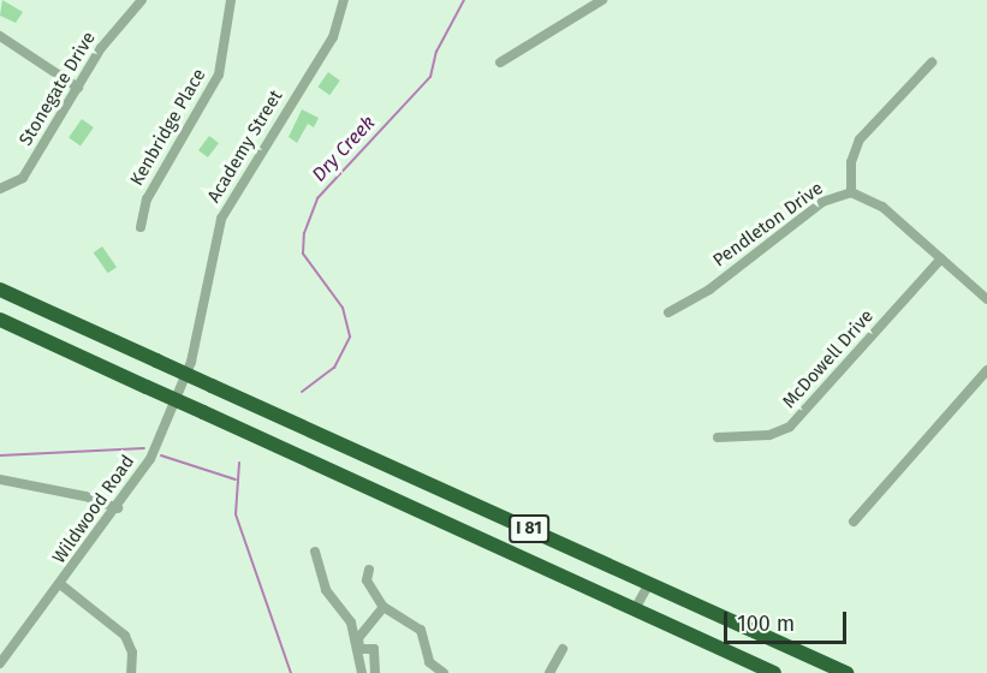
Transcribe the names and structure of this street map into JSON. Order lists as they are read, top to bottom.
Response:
{
  "streets": {
    "highway": ["I 81"],
    "street": [
      "Stonegate Drive",
      "Kenbridge Place",
      "Academy Street",
      "Pendleton Drive",
      "McDowell Drive",
      "Wildwood Road"
    ]
  },
  "crossings": [
    ["Academy Street", "Wildwood Road"],
    ["Pendleton Drive", "McDowell Drive"]
  ],
  "water": ["Dry Creek"],
  "scale_bar": "100 m"
}
